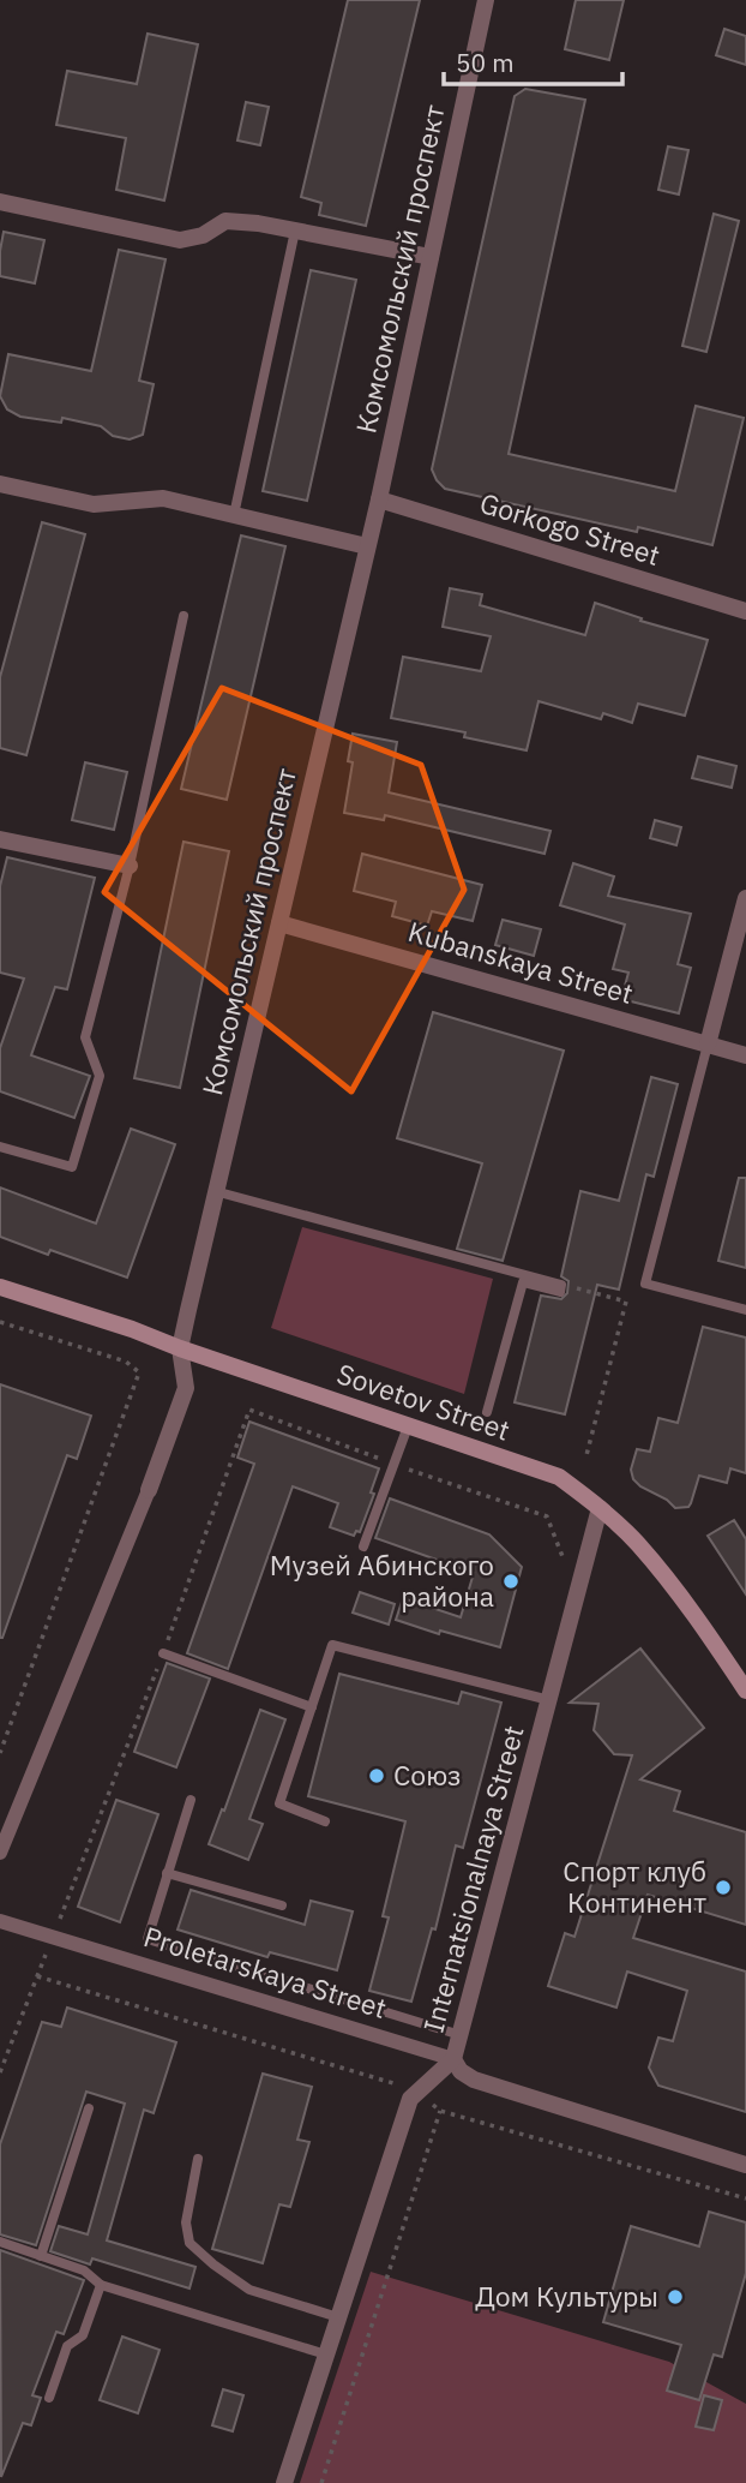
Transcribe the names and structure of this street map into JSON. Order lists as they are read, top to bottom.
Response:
{
  "streets": {
    "main road": ["Sovetov Street"],
    "street": [
      "Комсомольский проспект",
      "Gorkogo Street",
      "Kubanskaya Street",
      "Internatsionalnaya Street",
      "Proletarskaya Street"
    ]
  },
  "crossings": [
    ["Комсомольский проспект", "Gorkogo Street"],
    ["Комсомольский проспект", "Kubanskaya Street"],
    ["Комсомольский проспект", "Sovetov Street"],
    ["Sovetov Street", "Internatsionalnaya Street"],
    ["Internatsionalnaya Street", "Proletarskaya Street"]
  ],
  "places": [
    "Музей Абинского района",
    "Союз",
    "Спорт клуб Континент",
    "Дом Культуры"
  ],
  "scale_bar": "50 m"
}
